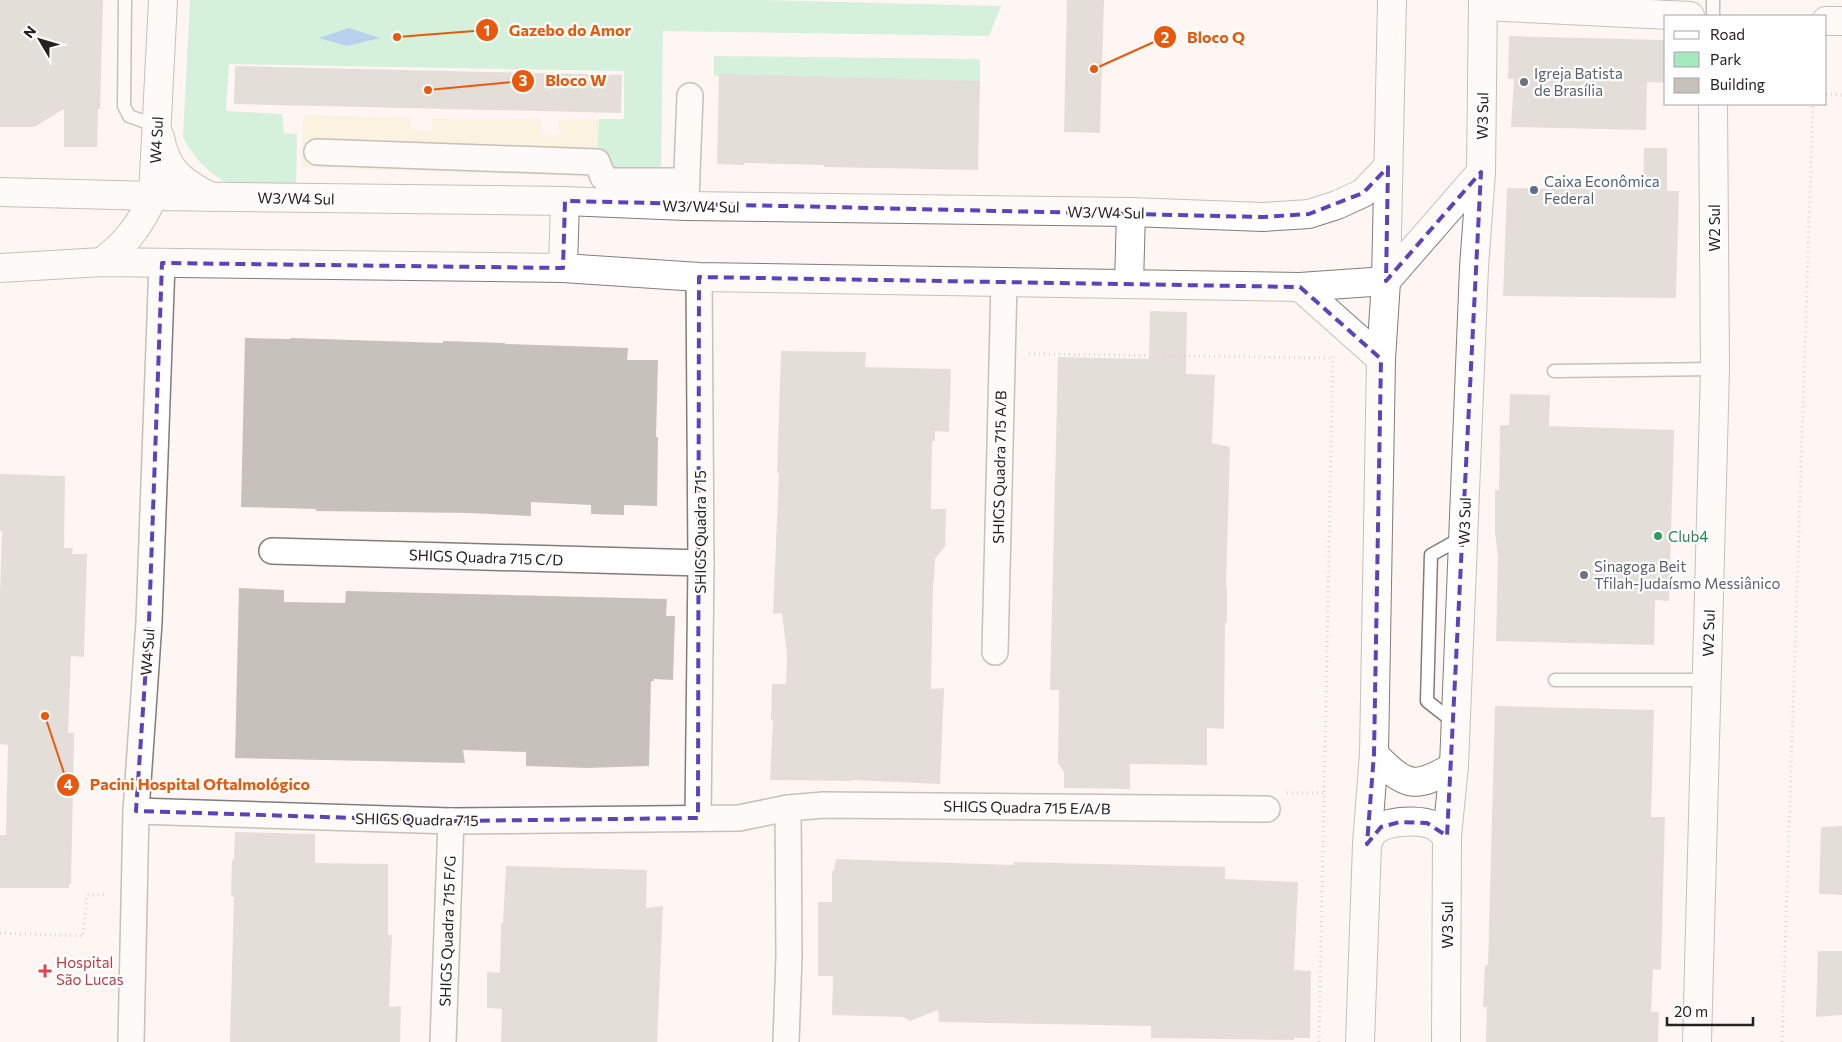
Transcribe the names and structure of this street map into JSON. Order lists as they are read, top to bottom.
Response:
{
  "streets": {
    "main road": [
      "W3 Sul",
      "W4 Sul",
      "W3/W4 Sul",
      "W2 Sul"
    ],
    "street": [
      "SHIGS Quadra 715 A/B",
      "SHIGS Quadra 715",
      "SHIGS Quadra 715 C/D",
      "SHIGS Quadra 715 E/A/B",
      "SHIGS Quadra 715 F/G"
    ]
  },
  "crossings": [
    ["W4 Sul", "W3/W4 Sul"],
    ["W4 Sul", "SHIGS Quadra 715"],
    ["SHIGS Quadra 715", "SHIGS Quadra 715 C/D"],
    ["SHIGS Quadra 715", "SHIGS Quadra 715 E/A/B"],
    ["SHIGS Quadra 715", "SHIGS Quadra 715 F/G"]
  ],
  "places": {
    "other": [
      "Gazebo do Amor",
      "Bloco Q",
      "Igreja Batista de Brasília",
      "Bloco W",
      "Caixa Econômica Federal",
      "Club4",
      "Sinagoga Beit Tfilah-Judaísmo Messiânico",
      "Pacini Hospital Oftalmológico"
    ],
    "health": ["Hospital São Lucas"]
  },
  "legend": ["Road", "Park", "Building"],
  "scale_bar": "20 m",
  "north": "top left"
}
